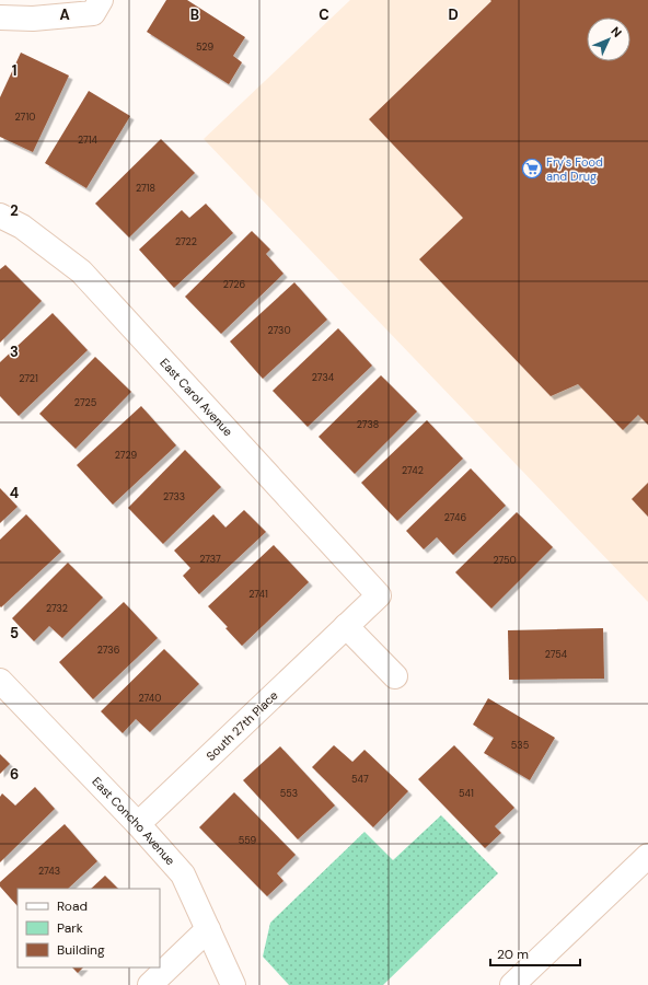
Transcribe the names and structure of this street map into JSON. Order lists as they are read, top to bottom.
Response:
{
  "streets": {
    "street": ["East Carol Avenue", "South 27th Place", "East Concho Avenue"]
  },
  "crossings": [
    ["East Carol Avenue", "South 27th Place"],
    ["South 27th Place", "East Concho Avenue"]
  ],
  "places": {
    "supermarket": ["Fry's Food and Drug"]
  },
  "house_numbers": [
    "529",
    "2710",
    "2714",
    "2718",
    "2722",
    "2726",
    "2730",
    "2734",
    "2721",
    "2725",
    "2738",
    "2729",
    "2742",
    "2733",
    "2746",
    "2737",
    "2750",
    "2741",
    "2732",
    "2736",
    "2754",
    "2740",
    "535",
    "547",
    "553",
    "541",
    "559",
    "2743"
  ],
  "legend": ["Road", "Park", "Building"],
  "scale_bar": "20 m",
  "north": "top right",
  "grid": {
    "columns": [
      "A",
      "B",
      "C",
      "D"
    ],
    "rows": [
      "1",
      "2",
      "3",
      "4",
      "5",
      "6"
    ]
  }
}
